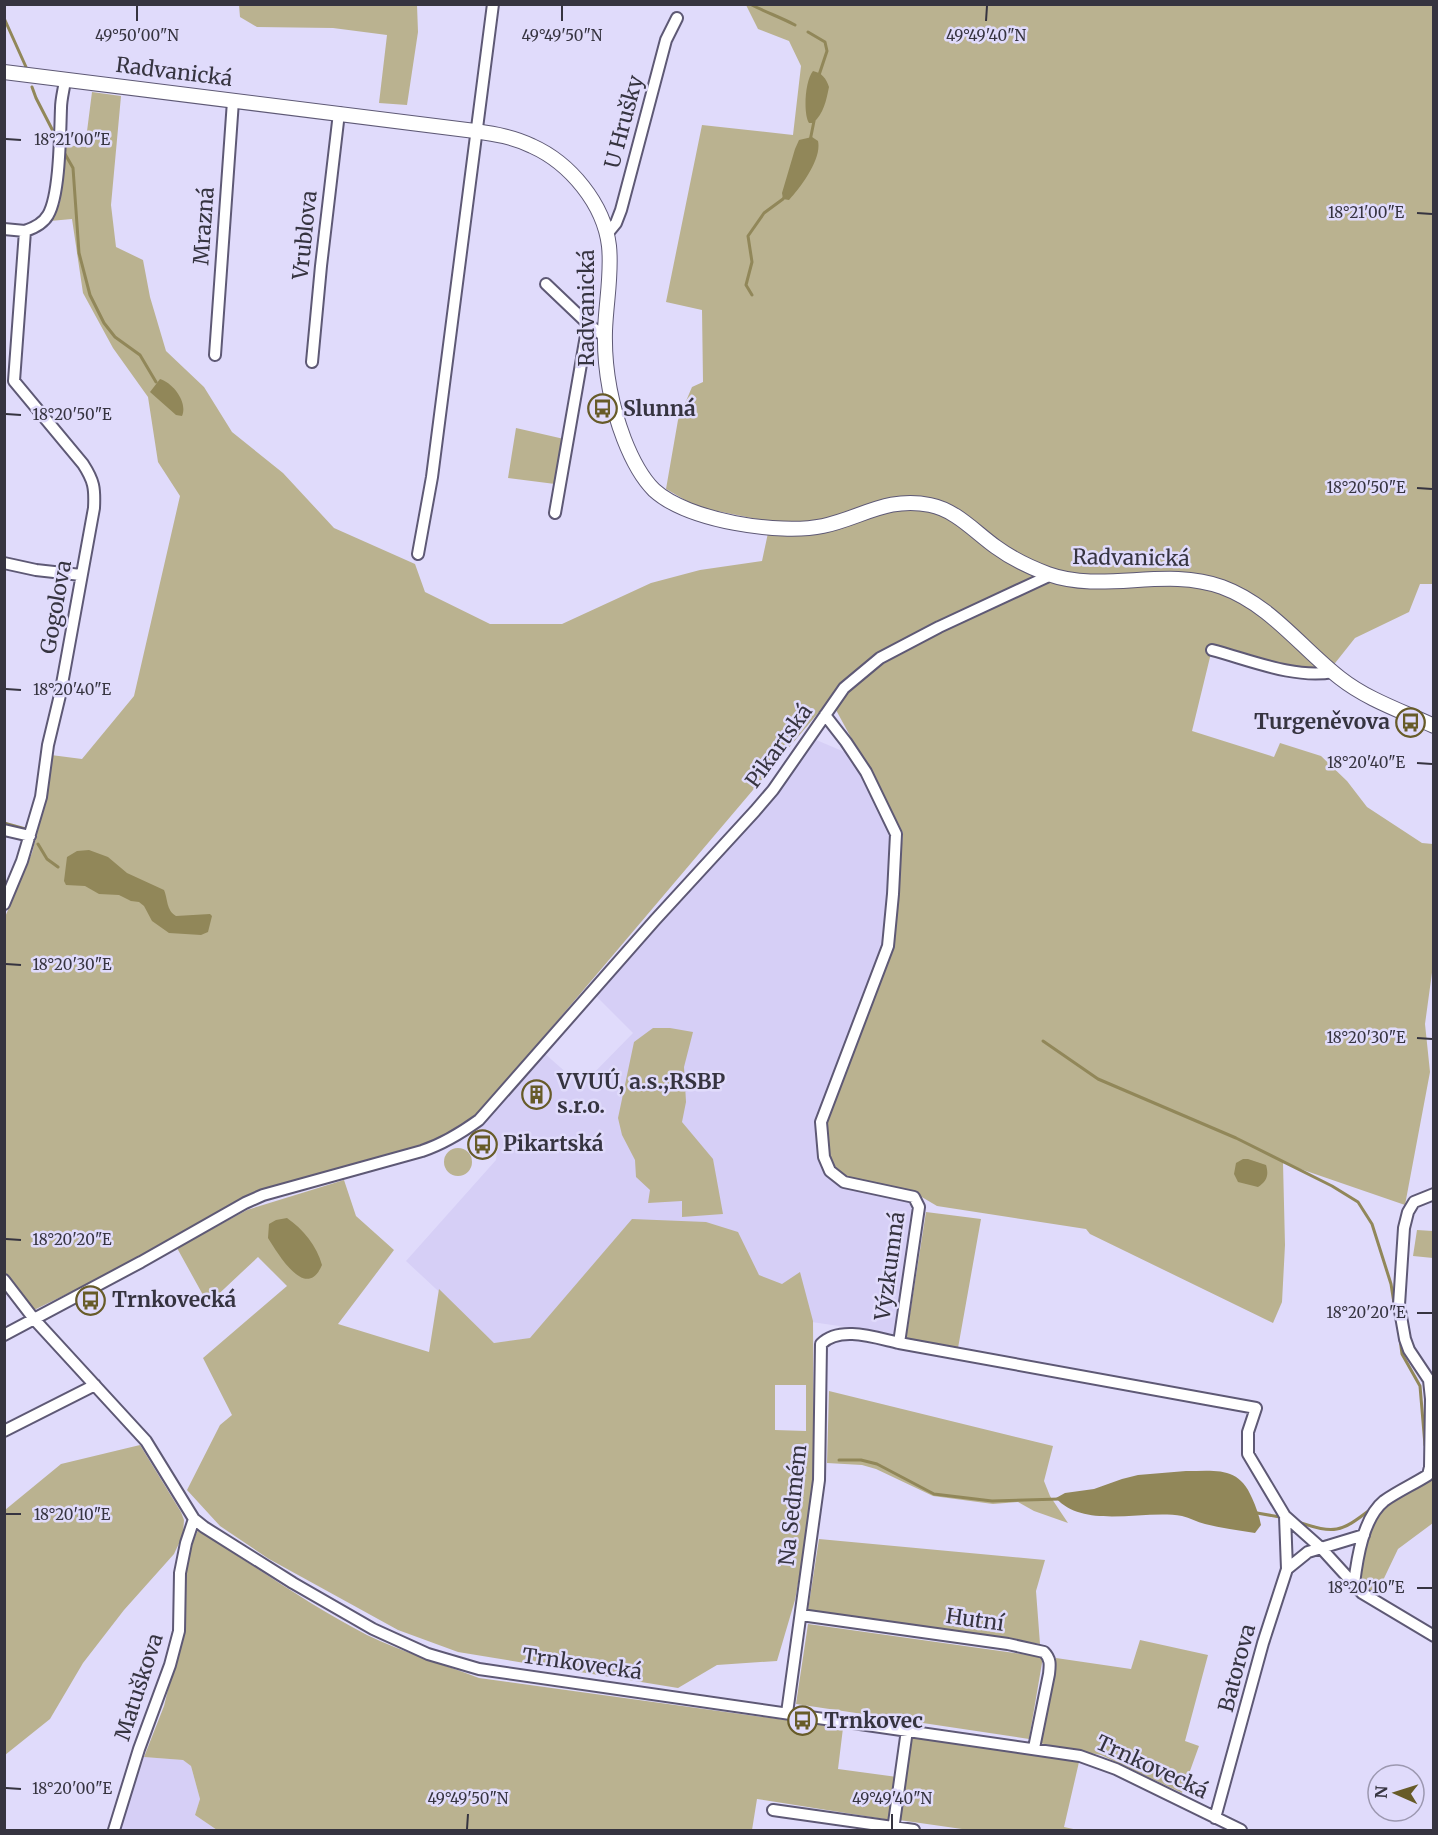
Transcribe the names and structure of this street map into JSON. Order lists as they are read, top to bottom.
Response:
{
  "streets": {
    "street": [
      "Radvanická",
      "U Hrušky",
      "Mrazná",
      "Vrublova",
      "Gogolova",
      "Pikartská",
      "Výzkumná",
      "Na Sedmém",
      "Hutní",
      "Trnkovecká",
      "Batorova",
      "Matuškova"
    ]
  },
  "crossings": [
    ["Radvanická", "U Hrušky"],
    ["Radvanická", "Mrazná"],
    ["Radvanická", "Vrublova"],
    ["Radvanická", "Pikartská"],
    ["Pikartská", "Výzkumná"],
    ["Pikartská", "Trnkovecká"],
    ["Výzkumná", "Na Sedmém"],
    ["Na Sedmém", "Hutní"],
    ["Na Sedmém", "Trnkovecká"],
    ["Hutní", "Trnkovecká"],
    ["Trnkovecká", "Batorova"],
    ["Trnkovecká", "Matuškova"]
  ],
  "places": {
    "bus stop": [
      "Slunná",
      "Turgeněvova",
      "Pikartská",
      "Trnkovecká",
      "Trnkovec"
    ],
    "building": ["VVUÚ, a.s.;RSBP s.r.o."]
  },
  "north": "left",
  "coordinates": [
    "49°50'00\"N",
    "49°49'50\"N",
    "49°49'40\"N",
    "18°21'00\"E",
    "18°20'50\"E",
    "18°20'40\"E",
    "18°20'30\"E",
    "18°20'20\"E",
    "18°20'10\"E",
    "18°20'00\"E"
  ]
}
